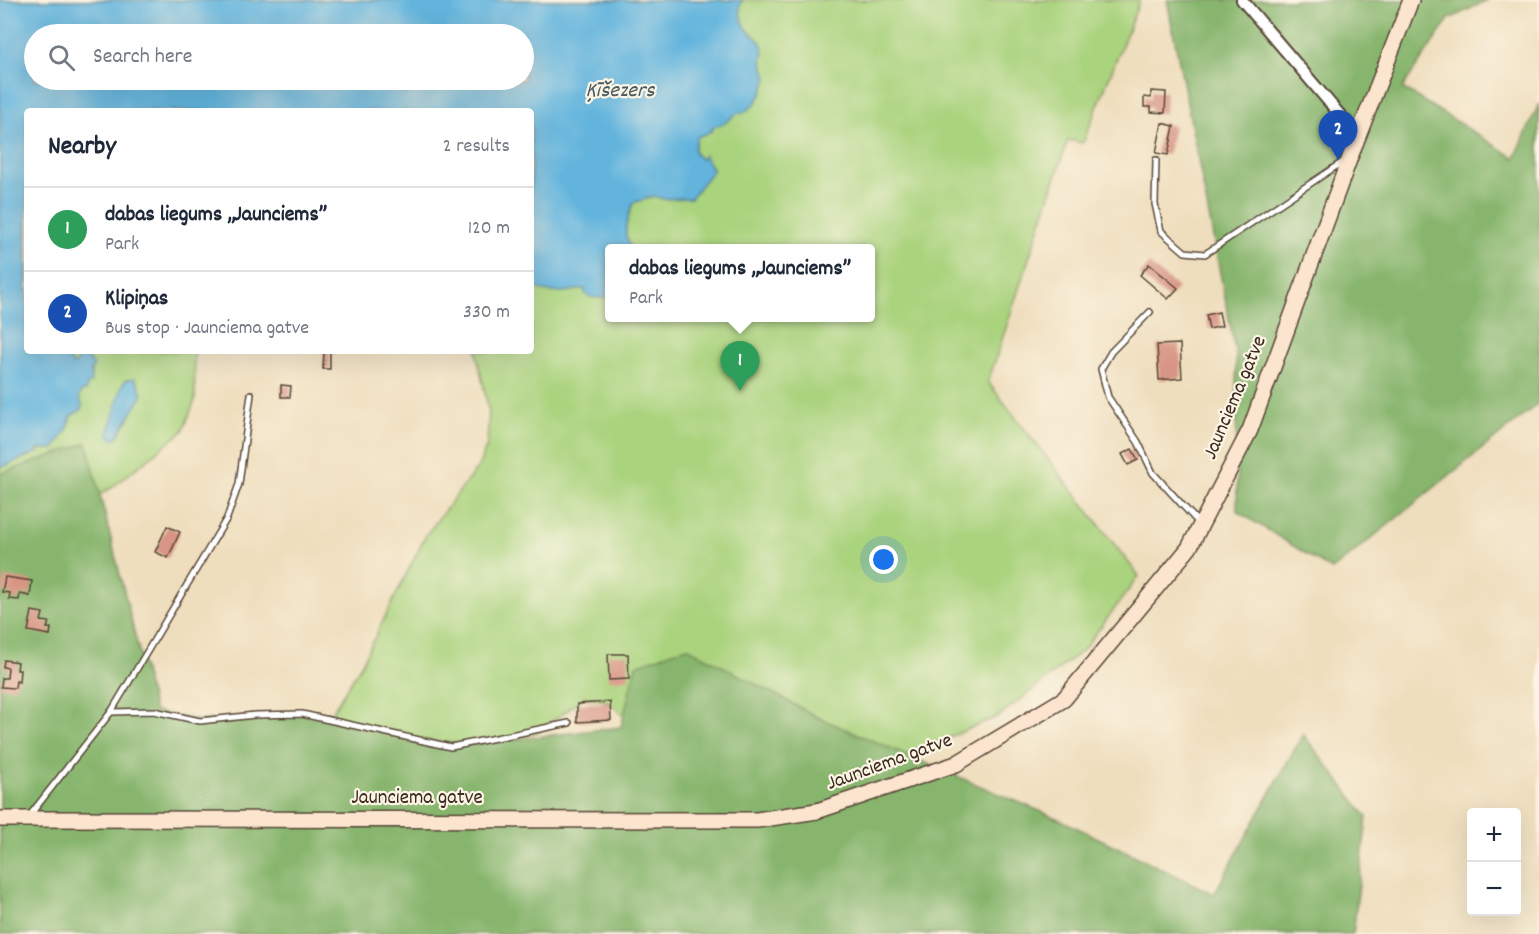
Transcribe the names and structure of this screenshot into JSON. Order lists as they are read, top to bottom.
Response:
{
  "streets": {
    "main road": ["Jaunciema gatve"]
  },
  "water": ["Ķīšezers"],
  "page": {
    "search": "Search here",
    "heading": ["Nearby", "2 results"],
    "pins": ["2", "1"],
    "list": [
      {
        "mark": "1",
        "name": "dabas liegums „Jaunciems”",
        "note": "Park",
        "value": "120 m"
      },
      {
        "mark": "2",
        "name": "Klipiņas",
        "note": "Bus stop · Jaunciema gatve",
        "value": "330 m"
      }
    ],
    "popup": ["dabas liegums „Jaunciems”", "Park"],
    "map_buttons": ["+", "−"]
  }
}
